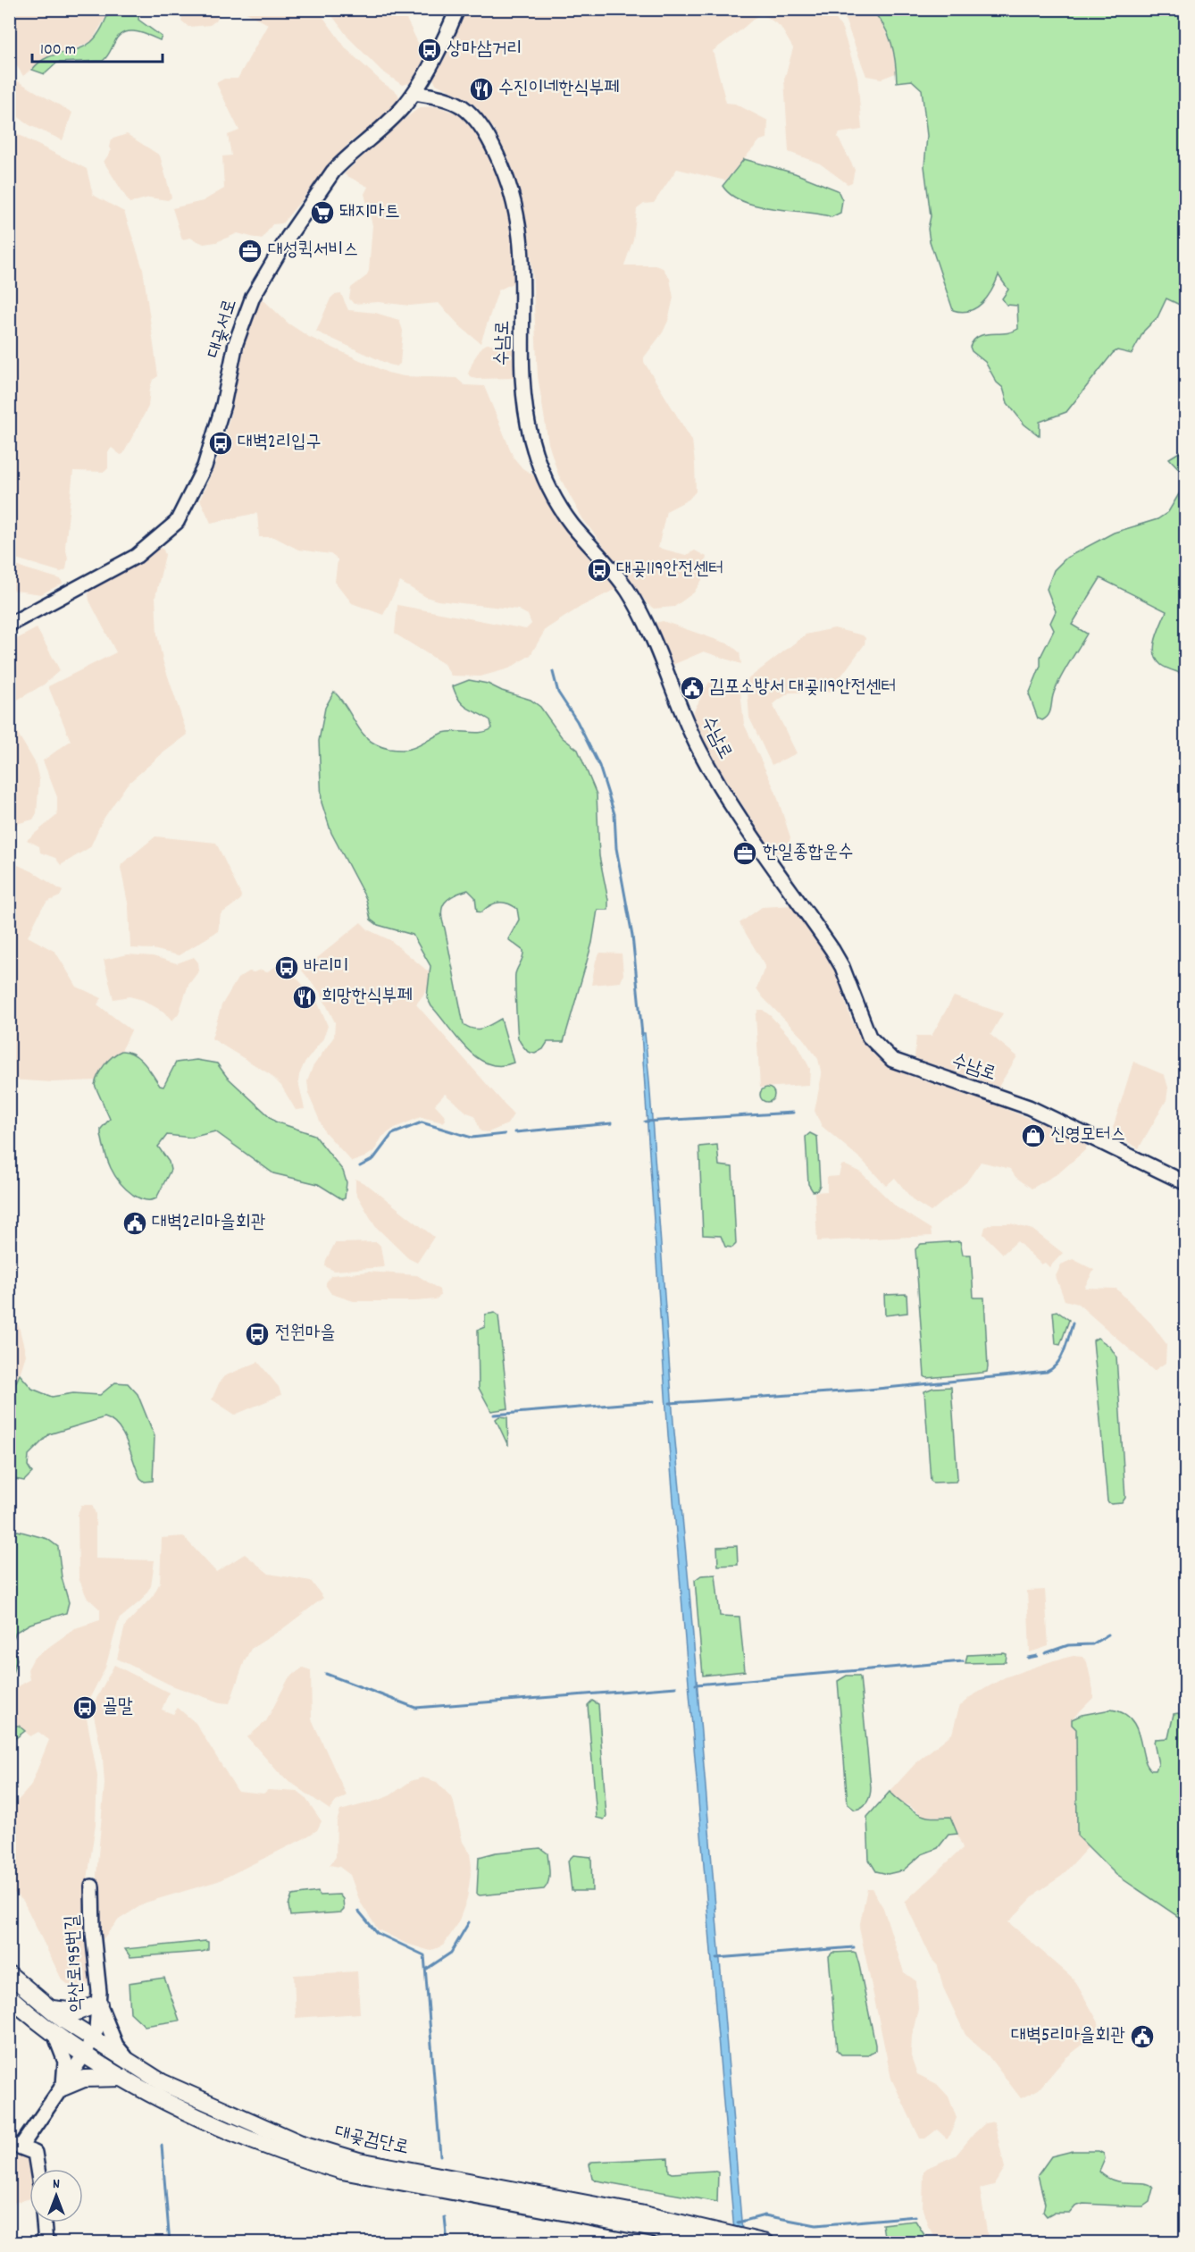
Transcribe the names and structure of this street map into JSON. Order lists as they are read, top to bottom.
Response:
{
  "streets": {
    "main road": ["대곶검단로"],
    "street": ["대곶서로", "수남로", "약산로195번길"]
  },
  "crossings": [
    ["대곶서로", "수남로"],
    ["약산로195번길", "대곶검단로"]
  ],
  "places": {
    "bus stop": [
      "상마삼거리",
      "대벽2리입구",
      "대곶119안전센터",
      "바리미",
      "전원마을",
      "골말"
    ],
    "restaurant": ["수진이네한식부페", "희망한식부페"],
    "supermarket": ["돼지마트"],
    "office": ["대성퀵서비스", "한일종합운수"],
    "public building": ["김포소방서 대곶119안전센터", "대벽2리마을회관", "대벽5리마을회관"],
    "shop": ["신영모터스"]
  },
  "scale_bar": "100 m",
  "north": "top"
}
